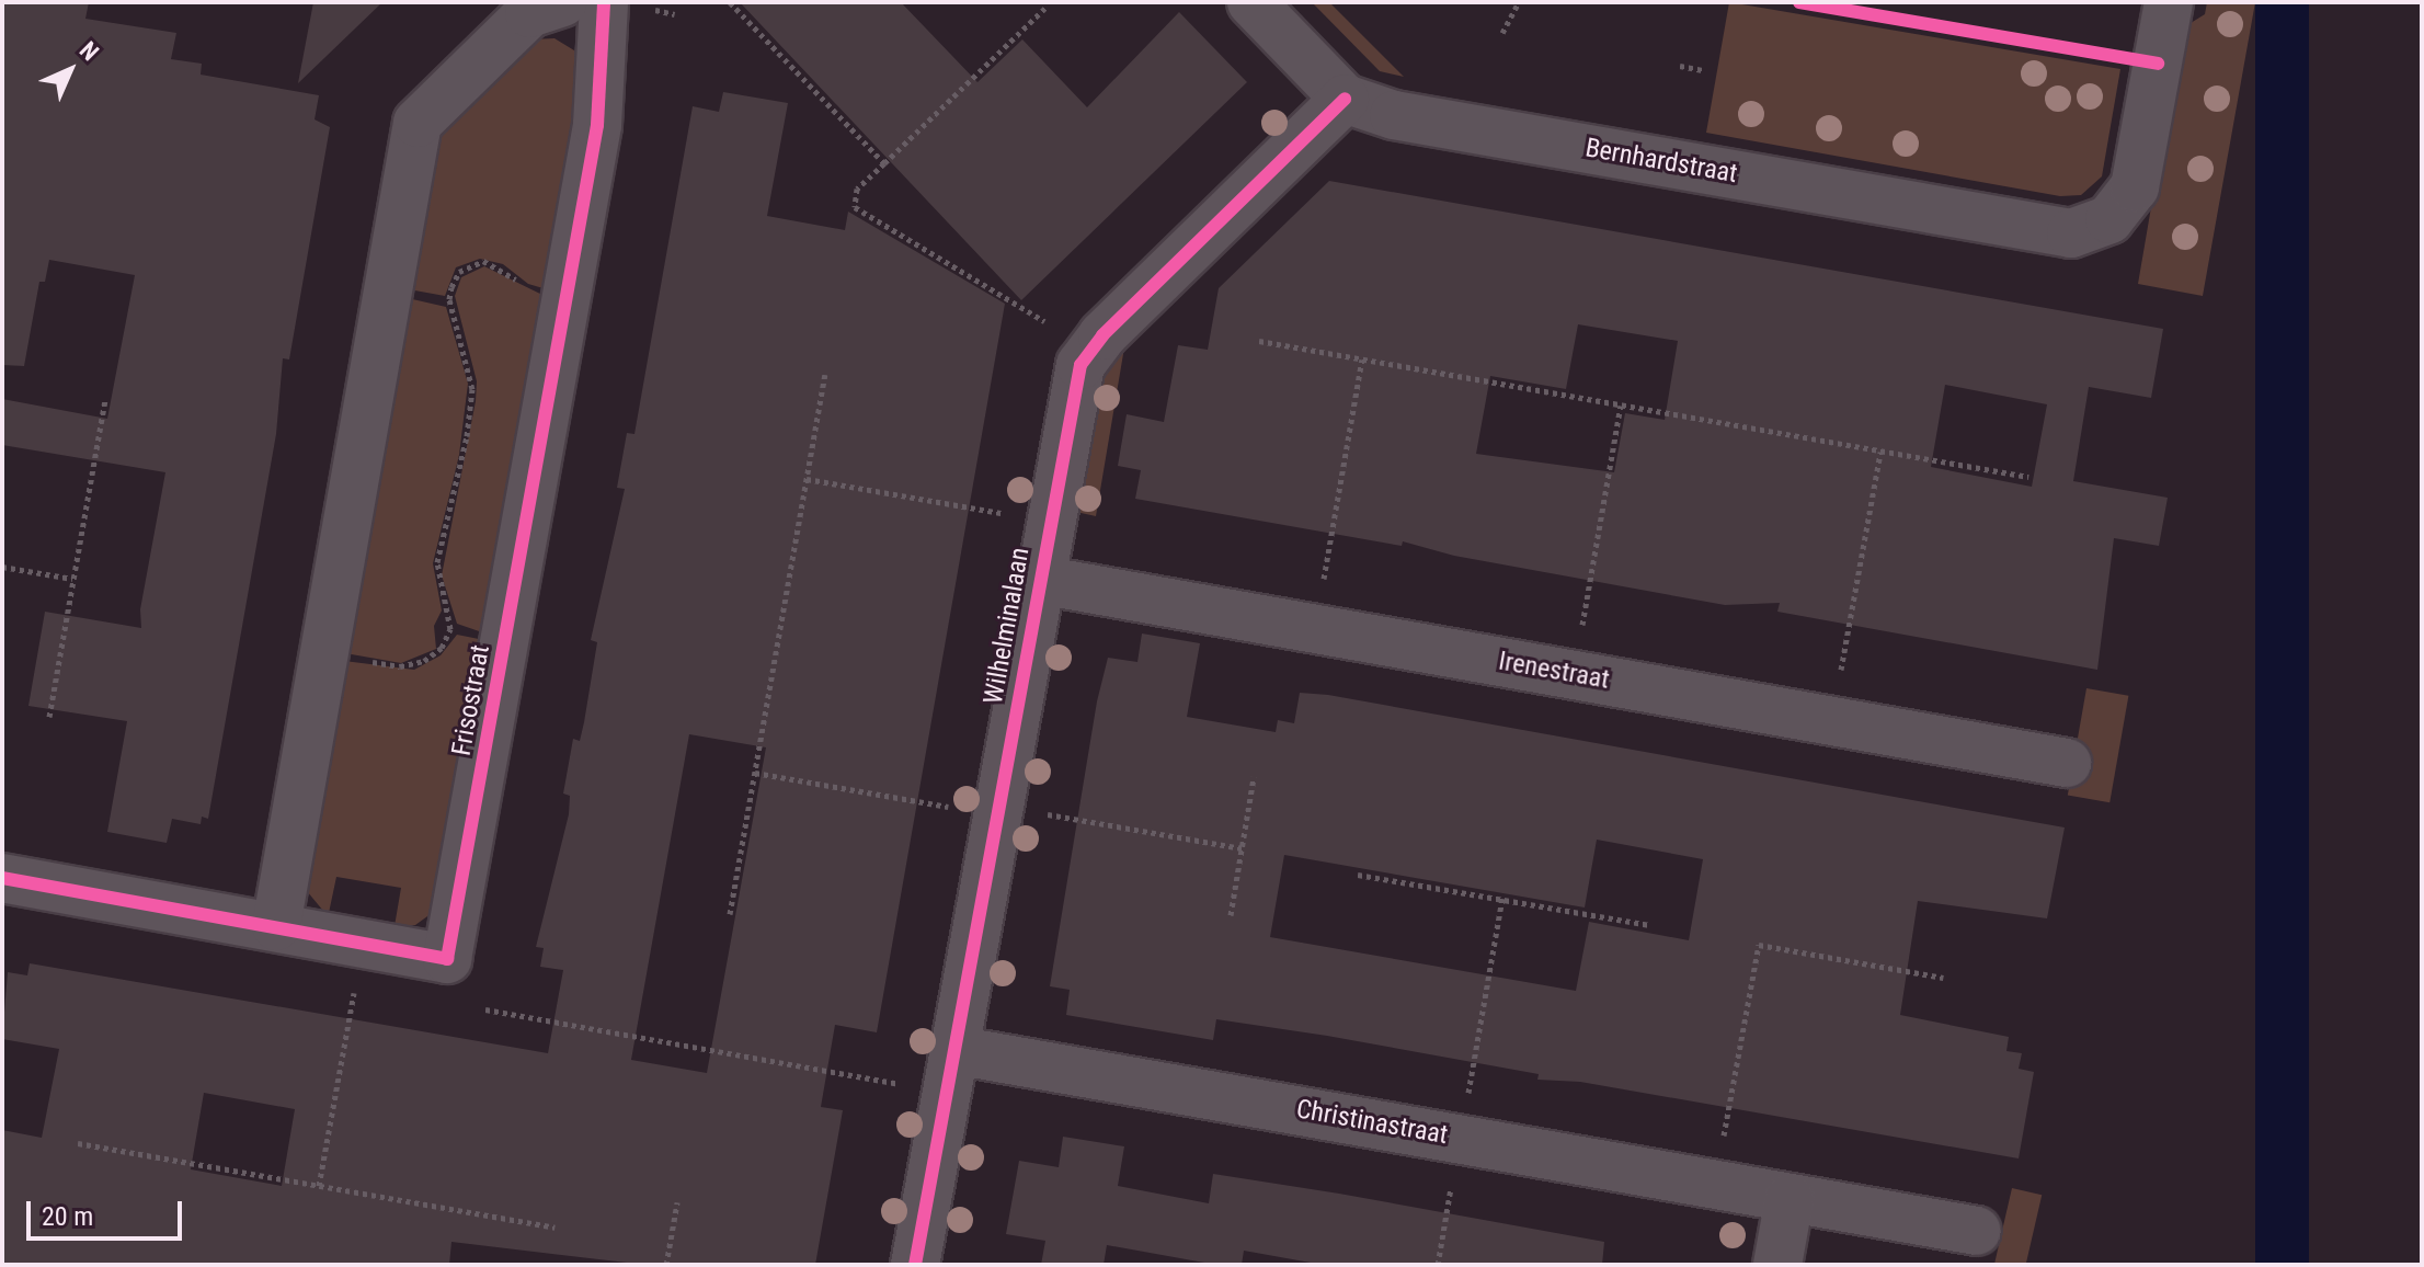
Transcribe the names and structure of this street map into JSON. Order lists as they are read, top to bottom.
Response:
{
  "streets": {
    "street": [
      "Bernhardstraat",
      "Wilhelminalaan",
      "Irenestraat",
      "Frisostraat",
      "Christinastraat"
    ]
  },
  "crossings": [
    ["Bernhardstraat", "Wilhelminalaan"],
    ["Wilhelminalaan", "Irenestraat"],
    ["Wilhelminalaan", "Christinastraat"]
  ],
  "scale_bar": "20 m",
  "north": "top right"
}
